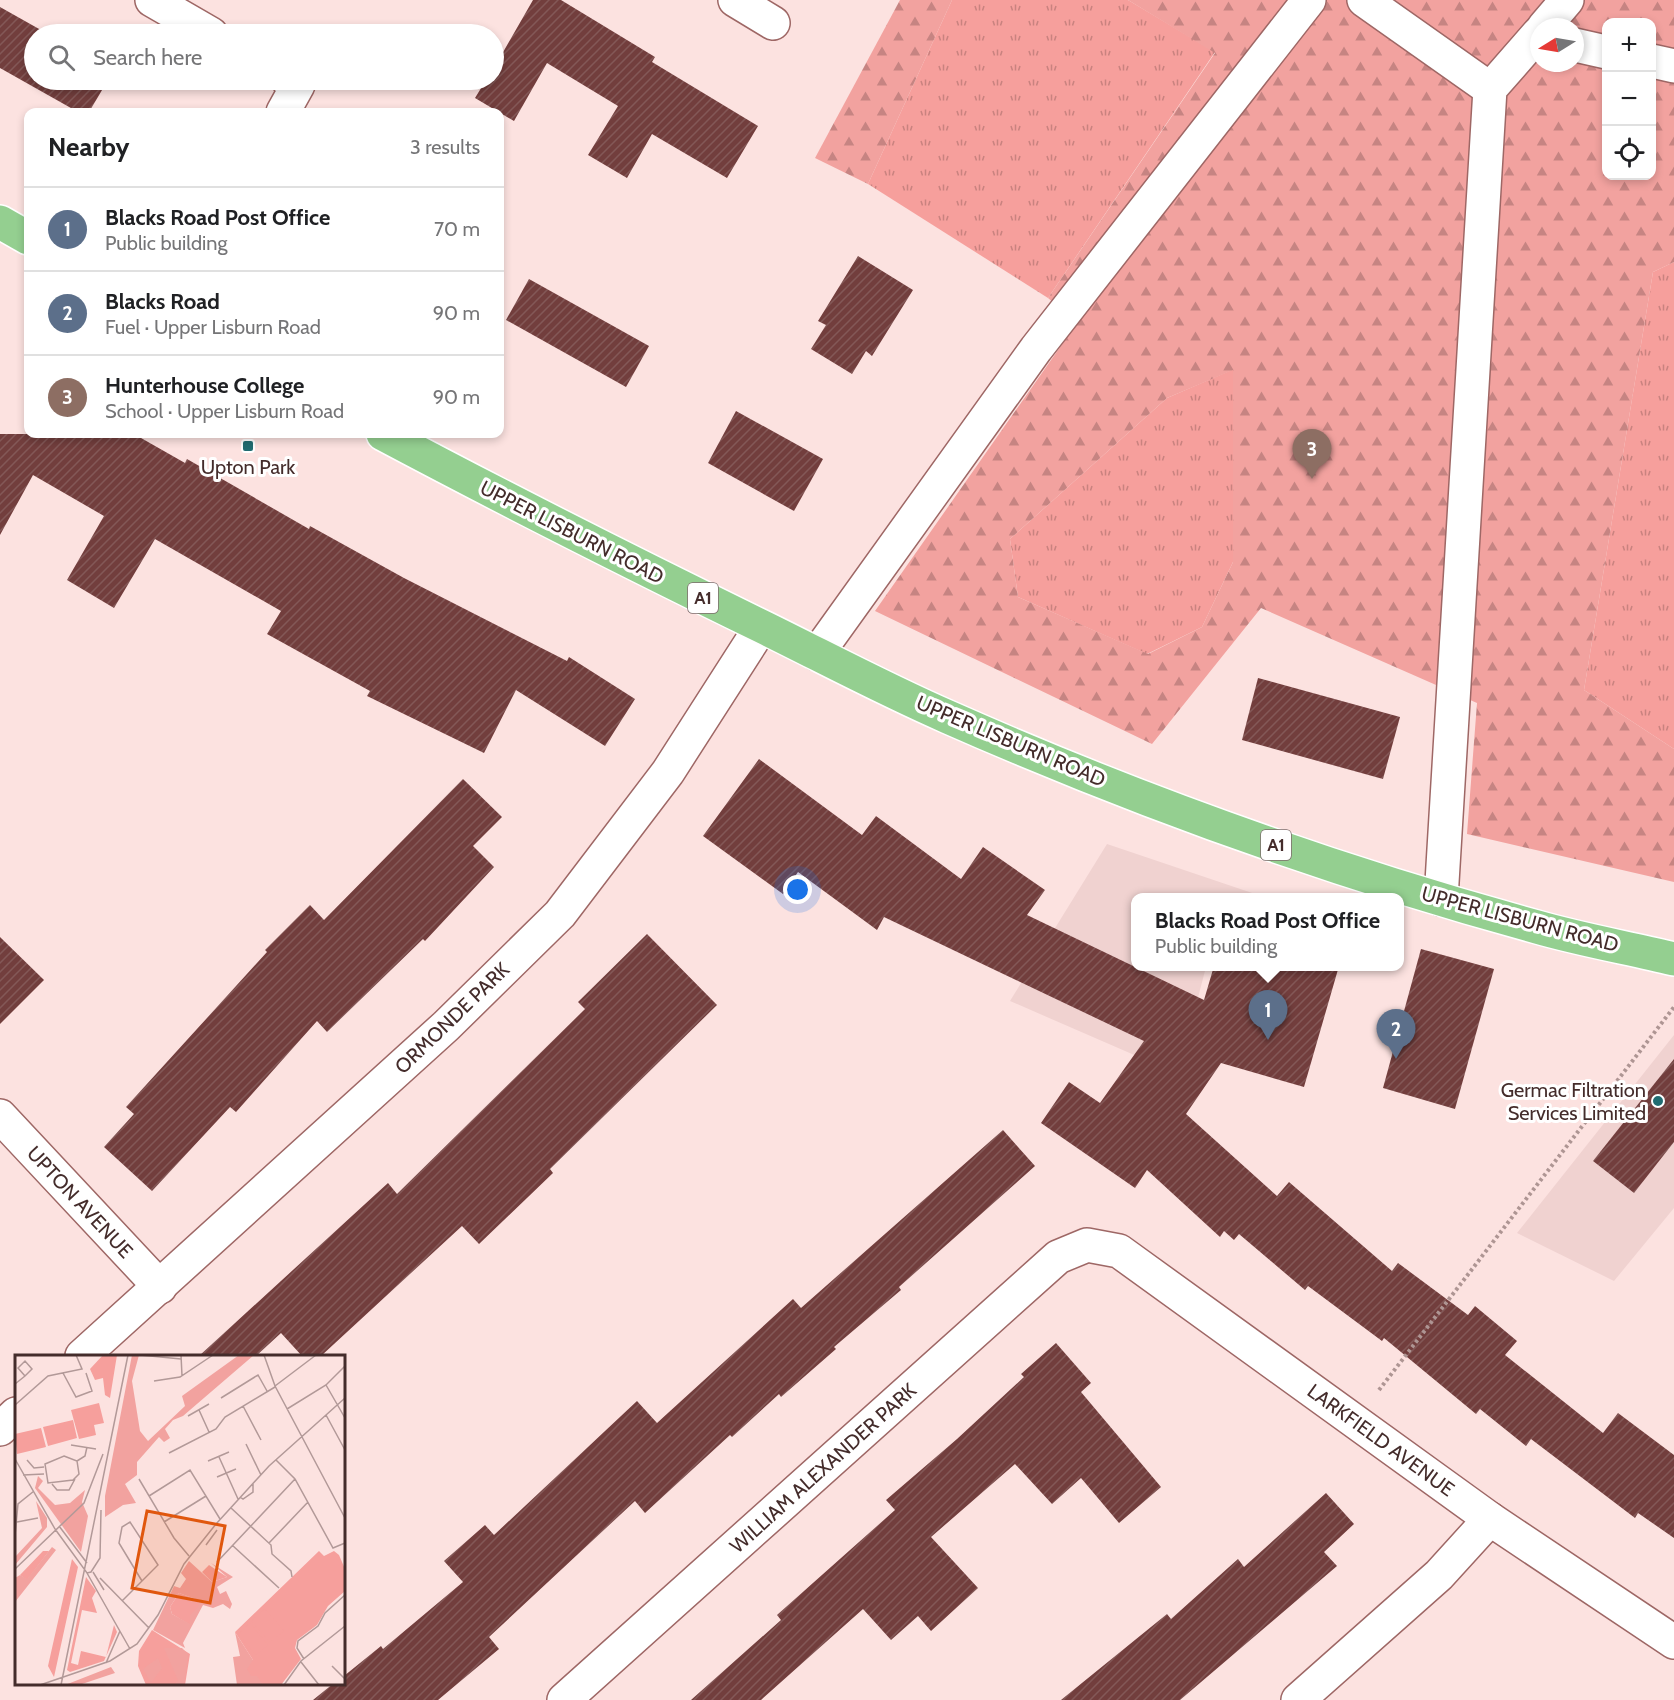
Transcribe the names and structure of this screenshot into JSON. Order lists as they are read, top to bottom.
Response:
{
  "streets": {
    "main road": ["UPPER LISBURN ROAD", "A1"],
    "street": [
      "ORMONDE PARK",
      "UPTON AVENUE",
      "LARKFIELD AVENUE",
      "WILLIAM ALEXANDER PARK"
    ]
  },
  "crossings": [
    ["UPPER LISBURN ROAD", "ORMONDE PARK"],
    ["ORMONDE PARK", "UPTON AVENUE"],
    ["LARKFIELD AVENUE", "WILLIAM ALEXANDER PARK"]
  ],
  "places": {
    "transit": ["Upton Park"],
    "other": ["Germac Filtration Services Limited"]
  },
  "north": "left",
  "page": {
    "map_buttons": ["+", "−"],
    "search": "Search here",
    "heading": ["Nearby", "3 results"],
    "list": [
      {
        "mark": "1",
        "name": "Blacks Road Post Office",
        "note": "Public building",
        "value": "70 m"
      },
      {
        "mark": "2",
        "name": "Blacks Road",
        "note": "Fuel · Upper Lisburn Road",
        "value": "90 m"
      },
      {
        "mark": "3",
        "name": "Hunterhouse College",
        "note": "School · Upper Lisburn Road",
        "value": "90 m"
      }
    ],
    "pins": ["3", "1", "2"],
    "popup": ["Blacks Road Post Office", "Public building"]
  }
}
